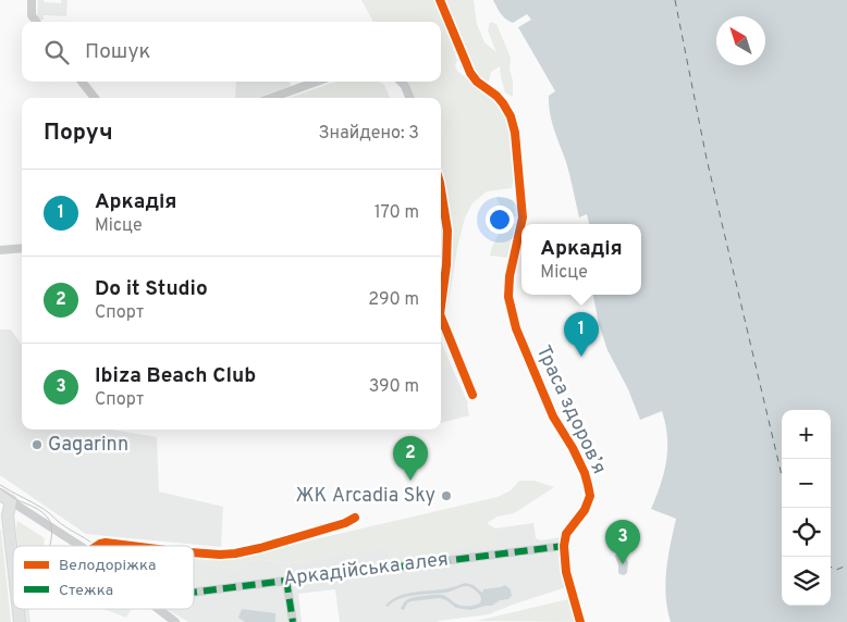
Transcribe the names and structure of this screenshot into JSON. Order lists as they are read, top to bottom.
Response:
{
  "streets": {
    "street": ["Аркадійська алея"],
    "cycle path": ["Траса здоров’я"]
  },
  "places": ["Gagarinn", "ЖК Arcadia Sky"],
  "legend": ["Велодоріжка", "Стежка"],
  "north": "top left",
  "page": {
    "search": "Пошук",
    "heading": ["Поруч", "Знайдено: 3"],
    "list": [
      {
        "mark": "1",
        "name": "Аркадія",
        "note": "Місце",
        "value": "170 m"
      },
      {
        "mark": "2",
        "name": "Do it Studio",
        "note": "Спорт",
        "value": "290 m"
      },
      {
        "mark": "3",
        "name": "Ibiza Beach Club",
        "note": "Спорт",
        "value": "390 m"
      }
    ],
    "popup": ["Аркадія", "Місце"],
    "pins": ["1", "2", "3"],
    "map_buttons": ["+", "−"]
  }
}
